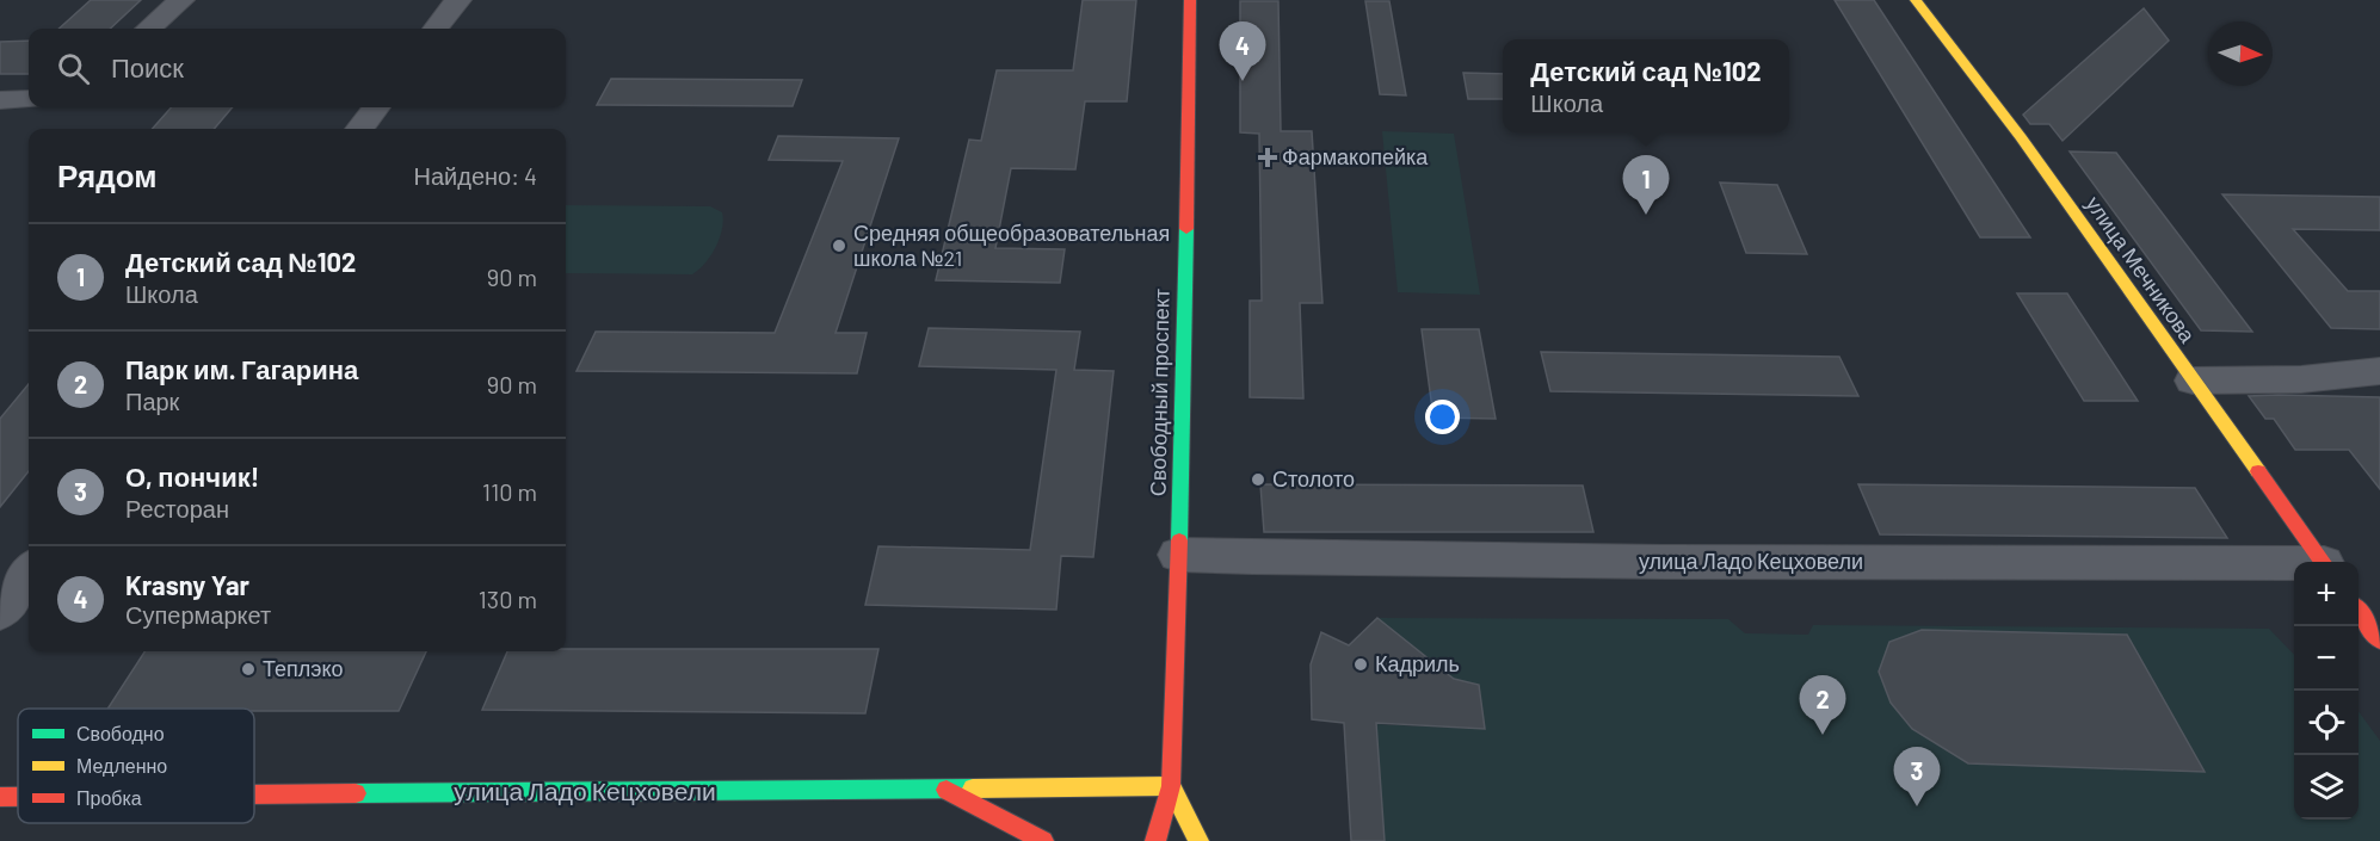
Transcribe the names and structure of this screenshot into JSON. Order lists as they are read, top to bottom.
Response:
{
  "streets": {
    "main road": ["улица Мечникова", "Свободный проспект", "улица Ладо Кецховели"]
  },
  "crossings": [
    ["Свободный проспект", "улица Ладо Кецховели"]
  ],
  "places": {
    "health": ["Фармакопейка"],
    "other": [
      "Средняя общеобразовательная школа №21",
      "Столото",
      "Кадриль",
      "Теплэко"
    ]
  },
  "legend": ["Свободно", "Медленно", "Пробка"],
  "north": "right",
  "page": {
    "pins": [
      "4",
      "1",
      "2",
      "3"
    ],
    "search": "Поиск",
    "popup": ["Детский сад №102", "Школа"],
    "heading": ["Рядом", "Найдено: 4"],
    "list": [
      {
        "mark": "1",
        "name": "Детский сад №102",
        "note": "Школа",
        "value": "90 m"
      },
      {
        "mark": "2",
        "name": "Парк им. Гагарина",
        "note": "Парк",
        "value": "90 m"
      },
      {
        "mark": "3",
        "name": "О, пончик!",
        "note": "Ресторан",
        "value": "110 m"
      },
      {
        "mark": "4",
        "name": "Krasny Yar",
        "note": "Супермаркет",
        "value": "130 m"
      }
    ],
    "map_buttons": ["+", "−"]
  }
}
